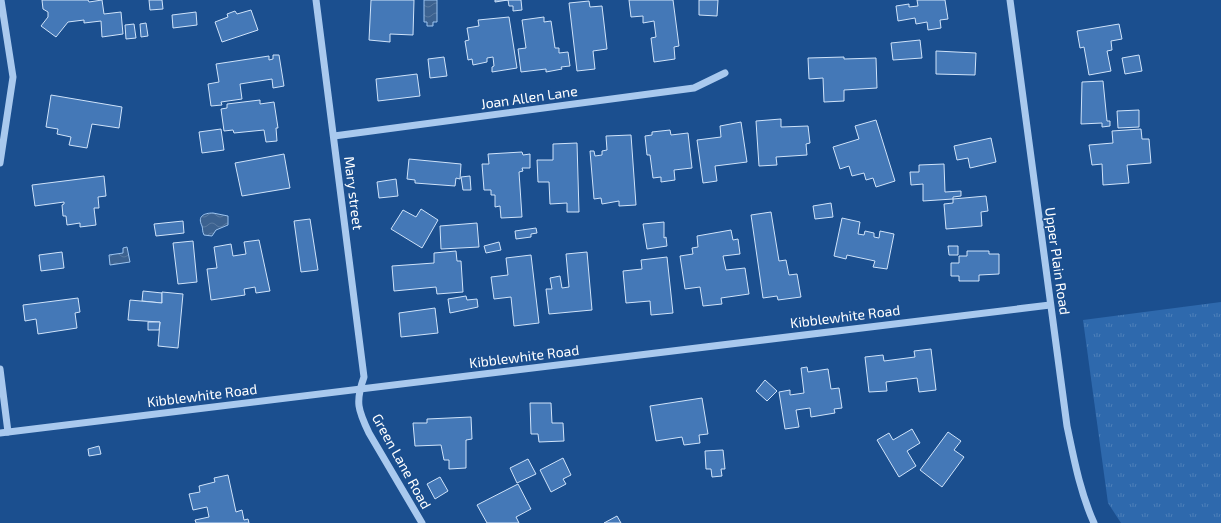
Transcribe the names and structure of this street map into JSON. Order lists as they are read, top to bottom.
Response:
{
  "streets": {
    "street": [
      "Joan Allen Lane",
      "Mary street",
      "Upper Plain Road",
      "Kibblewhite Road",
      "Green Lane Road"
    ]
  },
  "crossings": [
    ["Joan Allen Lane", "Mary street"],
    ["Mary street", "Kibblewhite Road"],
    ["Mary street", "Green Lane Road"],
    ["Upper Plain Road", "Kibblewhite Road"],
    ["Kibblewhite Road", "Green Lane Road"]
  ]
}
